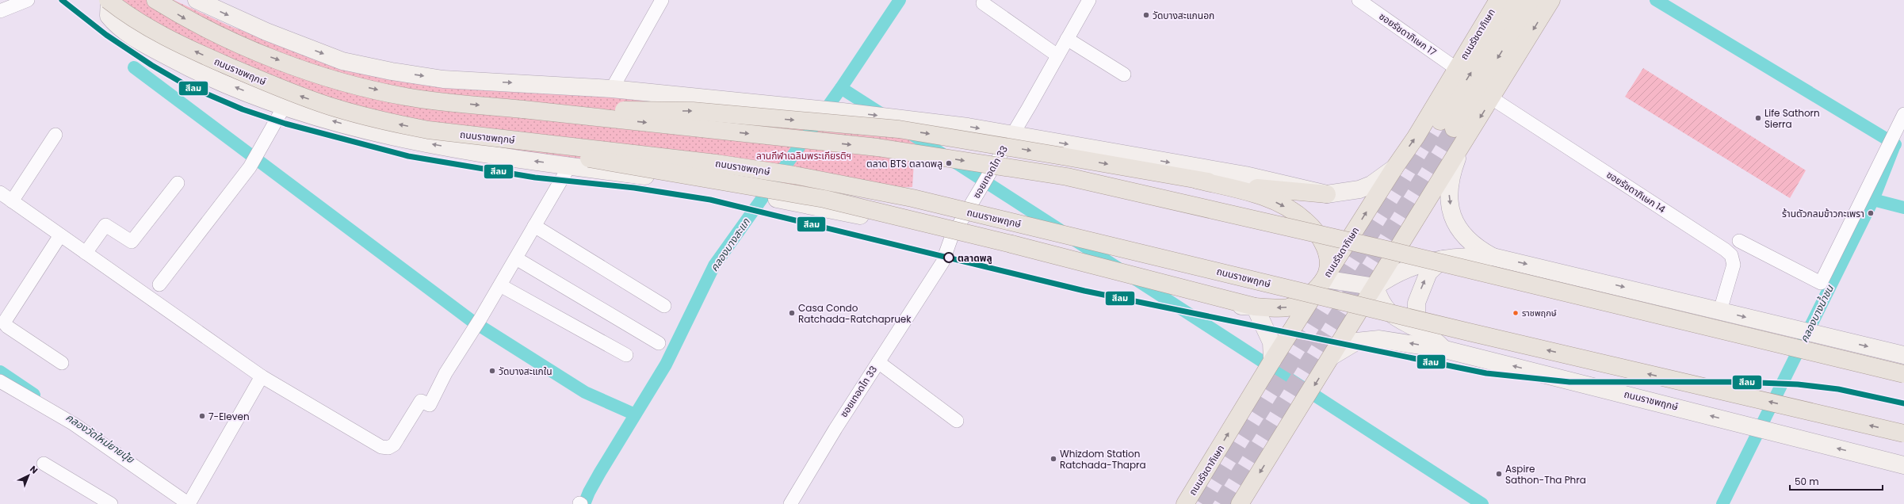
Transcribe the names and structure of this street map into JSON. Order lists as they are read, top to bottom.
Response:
{
  "streets": {
    "main road": ["ถนนรัชดาภิเษก", "ถนนราชพฤกษ์"],
    "street": ["ซอยรัชดาภิเษก 17", "ซอยเทอดไท 33", "ซอยรัชดาภิเษก 14"]
  },
  "crossings": [
    ["ซอยรัชดาภิเษก 17", "ถนนรัชดาภิเษก"],
    ["ถนนราชพฤกษ์", "ซอยเทอดไท 33"]
  ],
  "water": ["คลองบางสะแก", "คลองบางน้ำชน", "คลองวัดใหม่ยายนุ้ย"],
  "parks": ["ลานกีฬาเฉลิมพระเกียรติฯ"],
  "places": [
    "วัดบางสะแกนอก",
    "Life Sathorn Sierra",
    "ตลาด BTS ตลาดพลู",
    "ร้านตัวกลมข้าวกะเพรา",
    "ตลาดพลู",
    "Casa Condo Ratchada-Ratchapruek",
    "ราชพฤกษ์",
    "วัดบางสะแกใน",
    "7-Eleven",
    "Whizdom Station Ratchada-Thapra",
    "Aspire Sathon-Tha Phra"
  ],
  "lines": ["transit line สีลม"],
  "scale_bar": "50 m",
  "north": "top right"
}
